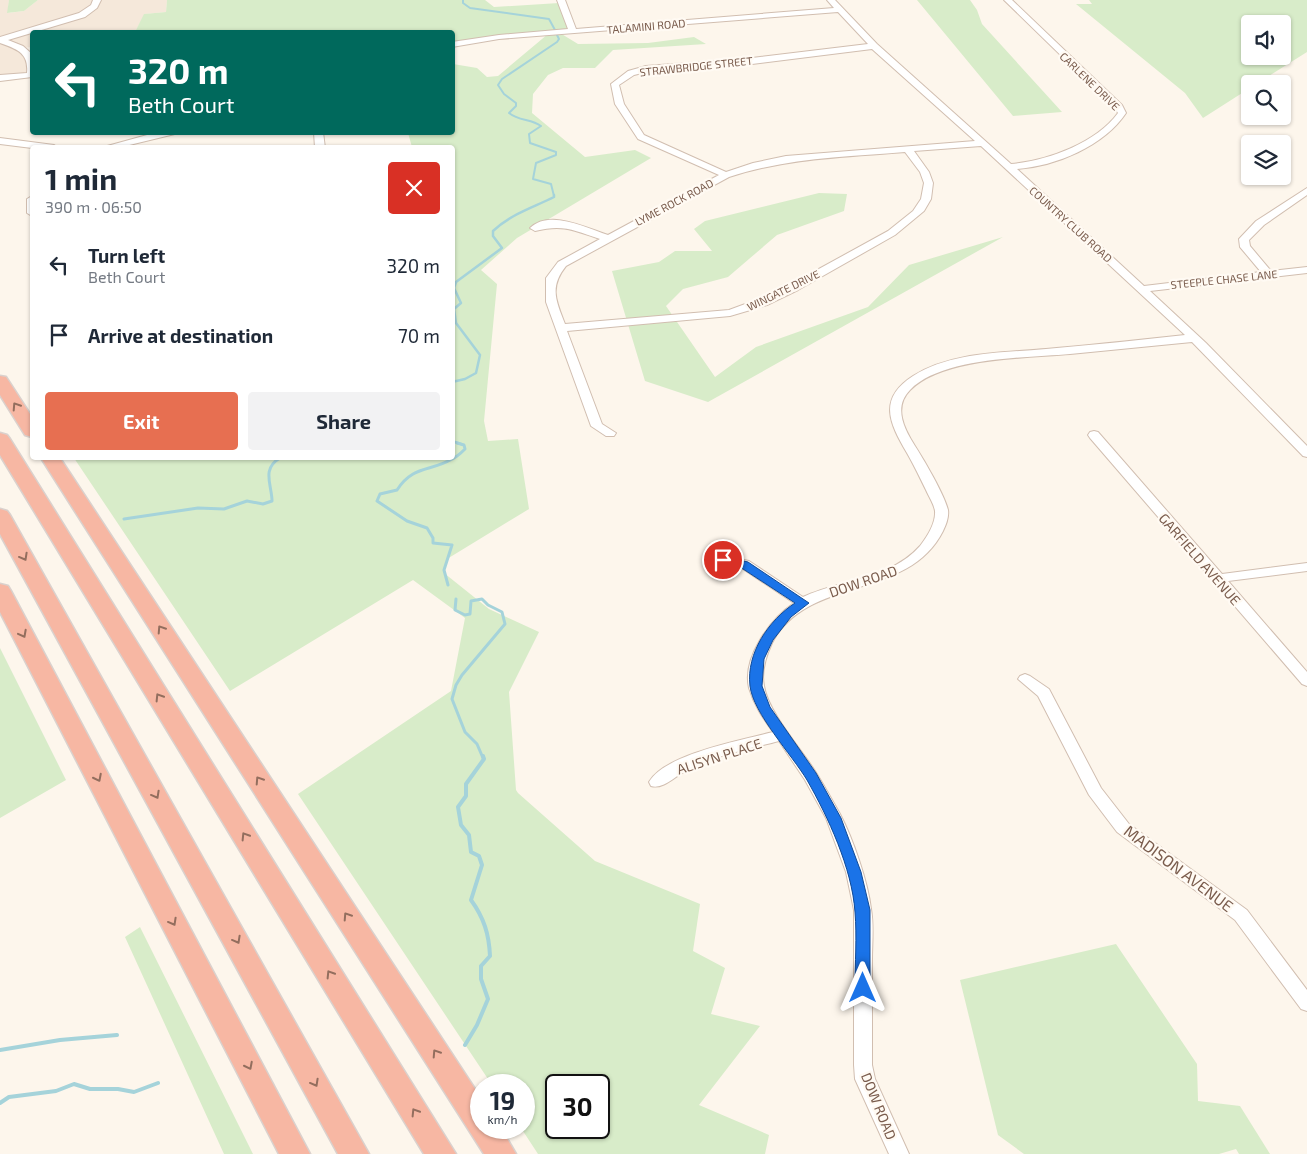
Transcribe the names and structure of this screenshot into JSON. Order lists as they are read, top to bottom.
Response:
{
  "streets": {
    "street": [
      "TALAMINI ROAD",
      "STRAWBRIDGE STREET",
      "CARLENE DRIVE",
      "LYME ROCK ROAD",
      "COUNTRY CLUB ROAD",
      "STEEPLE CHASE LANE",
      "WINGATE DRIVE",
      "GARFIELD AVENUE",
      "DOW ROAD",
      "ALISYN PLACE",
      "MADISON AVENUE"
    ]
  },
  "crossings": [
    ["TALAMINI ROAD", "COUNTRY CLUB ROAD"],
    ["STRAWBRIDGE STREET", "LYME ROCK ROAD"],
    ["STRAWBRIDGE STREET", "COUNTRY CLUB ROAD"],
    ["CARLENE DRIVE", "COUNTRY CLUB ROAD"],
    ["LYME ROCK ROAD", "COUNTRY CLUB ROAD"],
    ["LYME ROCK ROAD", "WINGATE DRIVE"],
    ["COUNTRY CLUB ROAD", "STEEPLE CHASE LANE"],
    ["COUNTRY CLUB ROAD", "DOW ROAD"],
    ["DOW ROAD", "ALISYN PLACE"]
  ],
  "page": {
    "turn": ["320 m", "Beth Court"],
    "heading": ["1 min", "390 m · 06:50"],
    "list": [
      {
        "name": "Turn left",
        "note": "Beth Court",
        "value": "320 m"
      },
      {
        "name": "Arrive at destination",
        "value": "70 m"
      }
    ],
    "buttons": ["Exit", "Share"],
    "speed": "19 km/h",
    "limit": "30"
  }
}
